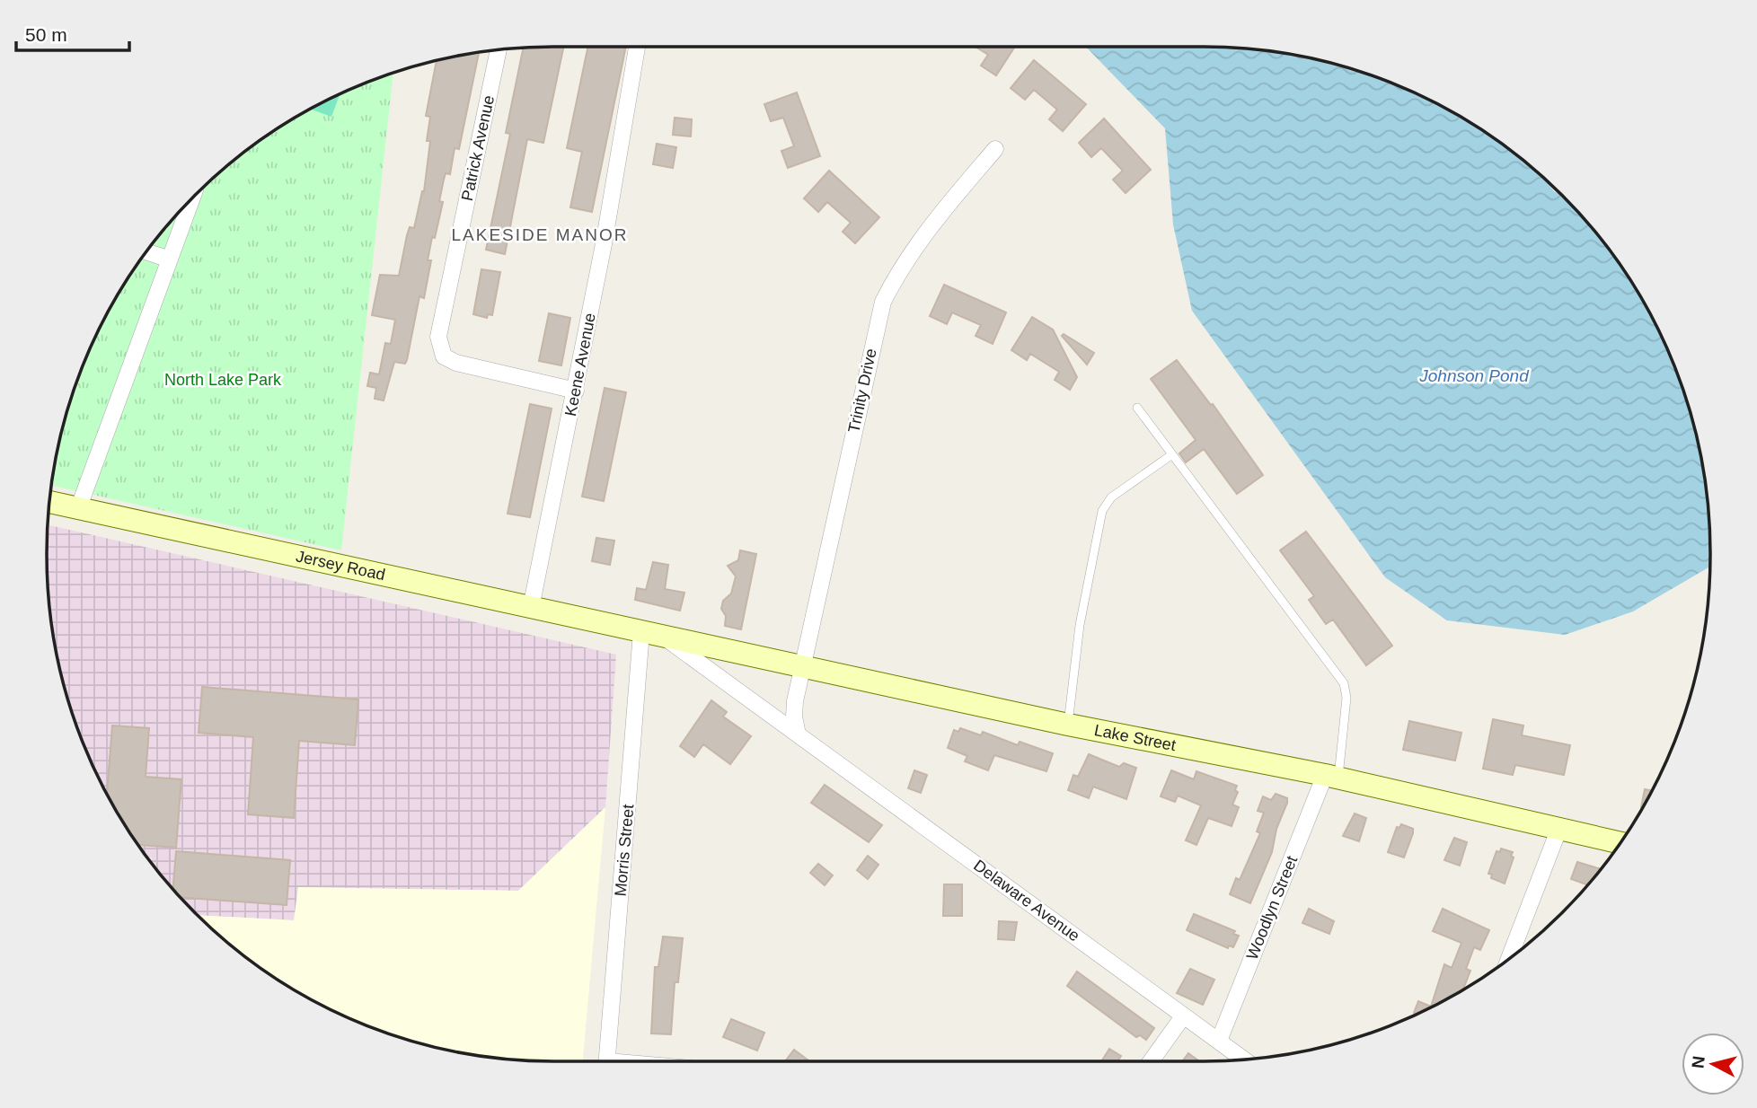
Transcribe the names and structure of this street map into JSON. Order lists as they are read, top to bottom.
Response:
{
  "streets": {
    "street": [
      "Patrick Avenue",
      "Keene Avenue",
      "Trinity Drive",
      "Jersey Road",
      "Lake Street",
      "Morris Street",
      "Delaware Avenue",
      "Woodlyn Street"
    ]
  },
  "crossings": [
    ["Patrick Avenue", "Keene Avenue"],
    ["Keene Avenue", "Jersey Road"],
    ["Trinity Drive", "Lake Street"],
    ["Jersey Road", "Lake Street"],
    ["Jersey Road", "Morris Street"],
    ["Lake Street", "Morris Street"],
    ["Lake Street", "Delaware Avenue"],
    ["Lake Street", "Woodlyn Street"],
    ["Delaware Avenue", "Woodlyn Street"]
  ],
  "districts": ["LAKESIDE MANOR"],
  "water": ["Johnson Pond"],
  "parks": ["North Lake Park"],
  "scale_bar": "50 m",
  "north": "left"
}
